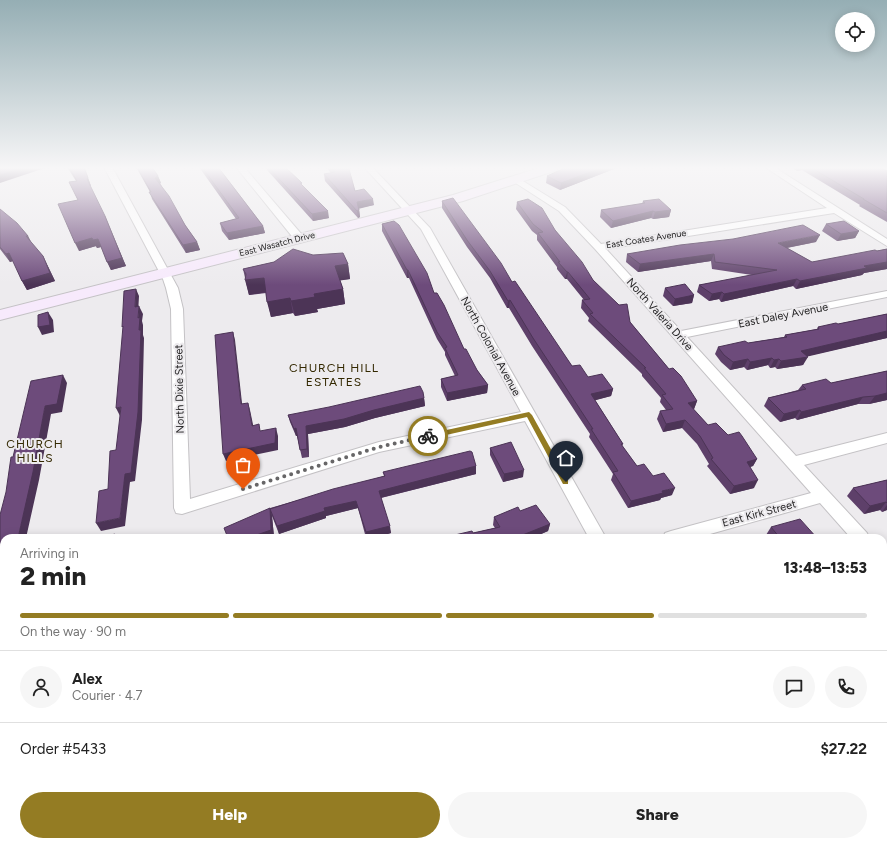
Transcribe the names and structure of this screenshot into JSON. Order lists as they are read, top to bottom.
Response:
{
  "streets": {
    "street": [
      "East Coates Avenue",
      "East Wasatch Drive",
      "North Valeria Drive",
      "East Daley Avenue",
      "North Colonial Avenue",
      "North Dixie Street",
      "East Kirk Street"
    ]
  },
  "crossings": [
    ["East Coates Avenue", "North Valeria Drive"],
    ["East Wasatch Drive", "North Colonial Avenue"],
    ["East Wasatch Drive", "North Dixie Street"],
    ["North Valeria Drive", "East Daley Avenue"],
    ["North Valeria Drive", "East Kirk Street"],
    ["North Colonial Avenue", "North Dixie Street"]
  ],
  "districts": ["CHURCH HILL ESTATES", "CHURCH HILLS"],
  "page": {
    "heading": ["2 min", "Arriving in", "13:48–13:53"],
    "panel": [
      "Alex",
      "Courier · 4.7",
      "Order #5433",
      "$27.22"
    ],
    "bar": "On the way · 90 m",
    "buttons": ["Help", "Share"]
  }
}
